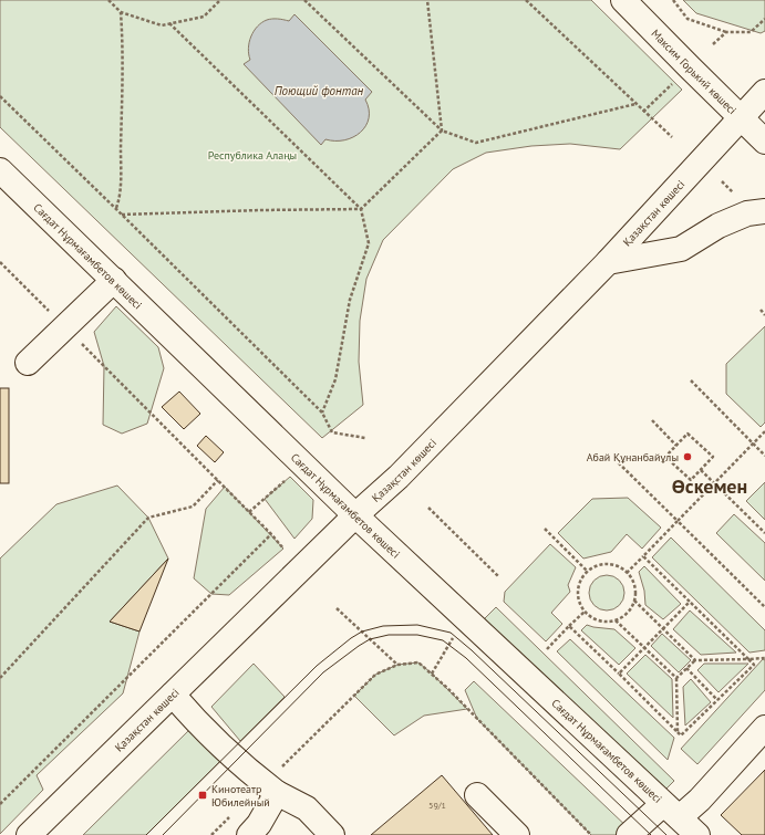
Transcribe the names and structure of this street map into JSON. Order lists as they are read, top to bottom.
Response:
{
  "streets": {
    "main road": ["Максим Горький көшесі", "Қазақстан көшесі", "Сағдат Нұрмағамбетов көшесі"]
  },
  "crossings": [
    ["Максим Горький көшесі", "Қазақстан көшесі"],
    ["Қазақстан көшесі", "Сағдат Нұрмағамбетов көшесі"]
  ],
  "districts": ["Өскемен"],
  "water": ["Поющий фонтан"],
  "parks": ["Республика Алаңы"],
  "places": {
    "other": ["Абай Құнанбайұлы"],
    "transit": ["Кинотеатр Юбилейный"]
  },
  "house_numbers": ["59/1"]
}
